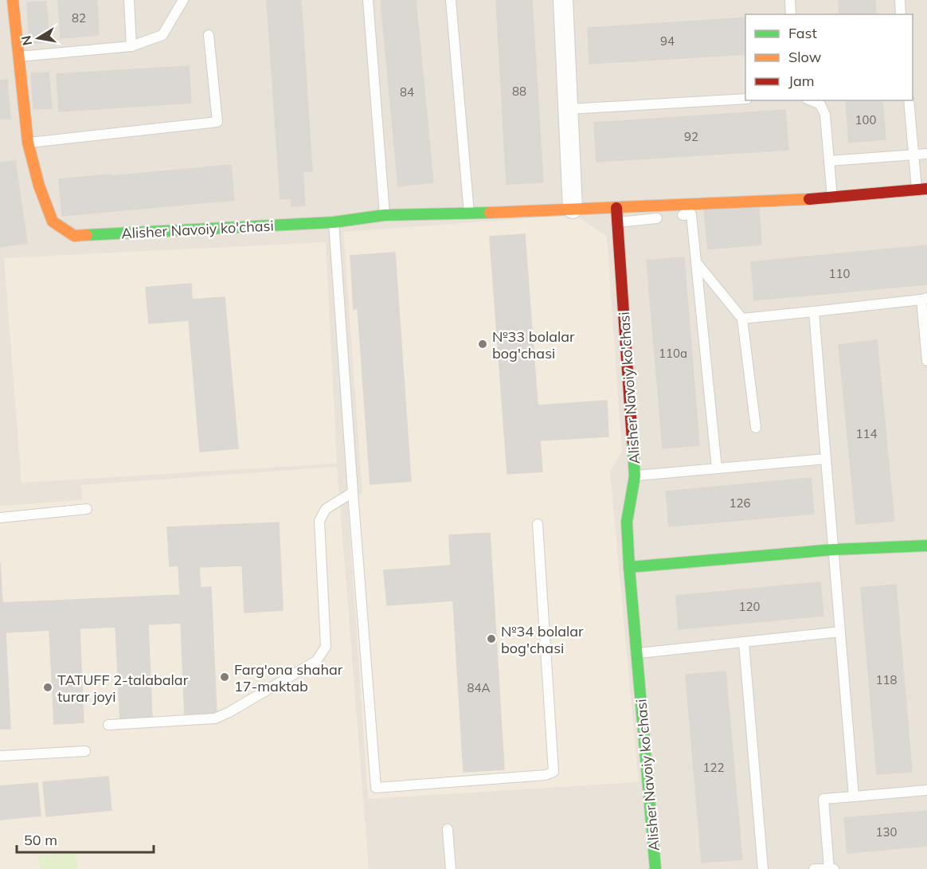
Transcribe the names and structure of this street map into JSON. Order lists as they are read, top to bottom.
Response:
{
  "streets": {
    "street": ["Alisher Navoiy ko'chasi"]
  },
  "places": [
    "№33 bolalar bog'chasi",
    "№34 bolalar bog'chasi",
    "Farg'ona shahar 17-maktab",
    "TATUFF 2-talabalar turar joyi"
  ],
  "house_numbers": [
    "82",
    "94",
    "88",
    "84",
    "100",
    "92",
    "110",
    "110а",
    "114",
    "126",
    "120",
    "118",
    "84A",
    "122",
    "130"
  ],
  "legend": ["Fast", "Slow", "Jam"],
  "scale_bar": "50 m",
  "north": "left"
}
